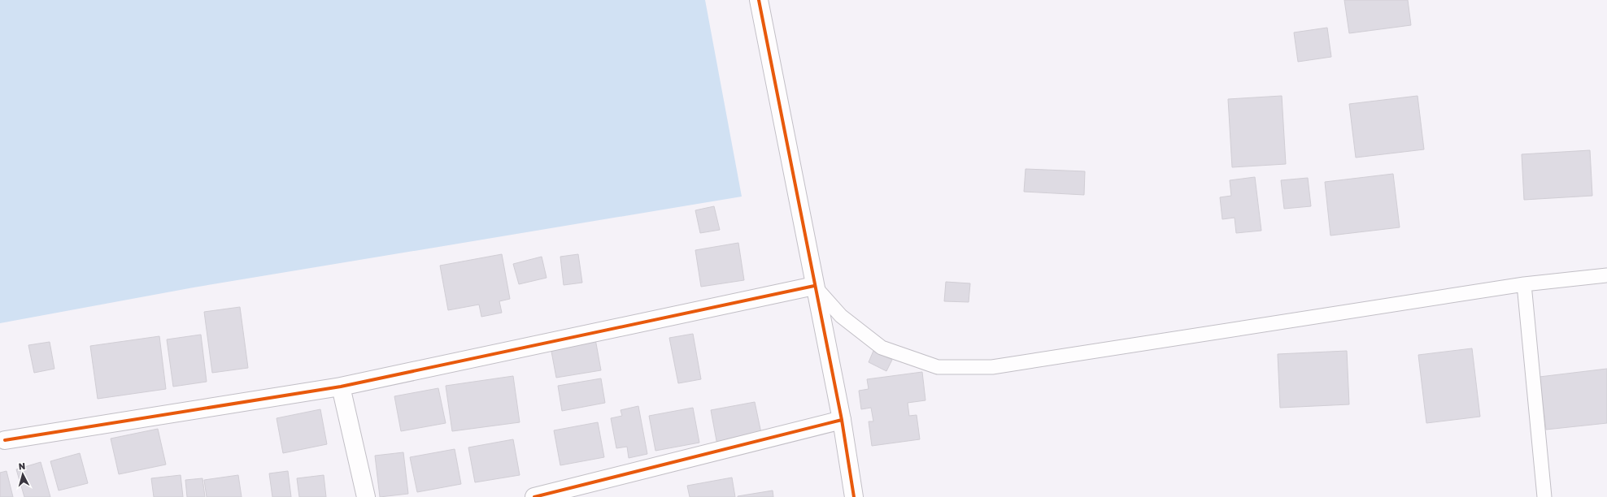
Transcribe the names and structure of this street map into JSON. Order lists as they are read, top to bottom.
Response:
{
  "north": "top"
}
